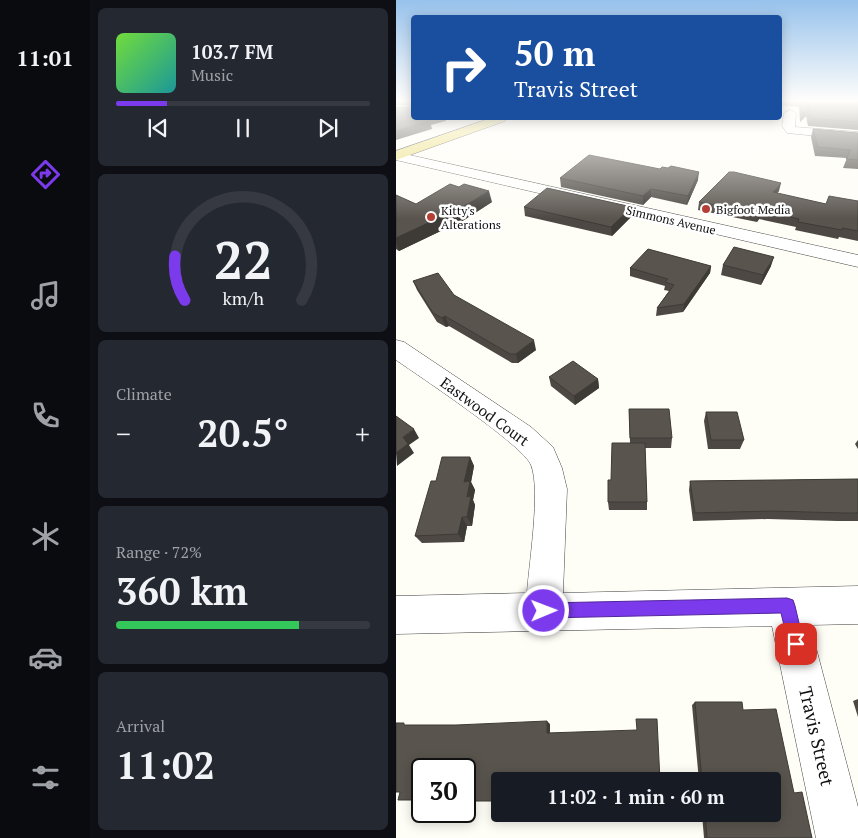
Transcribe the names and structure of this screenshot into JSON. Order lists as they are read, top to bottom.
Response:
{
  "streets": {
    "street": ["Simmons Avenue", "Eastwood Court", "Travis Street"]
  },
  "places": ["Bigfoot Media", "Kitty's Alterations"],
  "page": {
    "tabs": "11:01",
    "turn": ["50 m", "Travis Street"],
    "song": ["103.7 FM", "Music"],
    "tile": [
      "Climate",
      ["Range · 72%", "360 km"],
      ["Arrival", "11:02"]
    ],
    "heat": ["−", "20.5°", "+"],
    "limit": "30",
    "trip": "11:02 · 1 min · 60 m",
    "gauge": ["22", "km/h"]
  }
}
